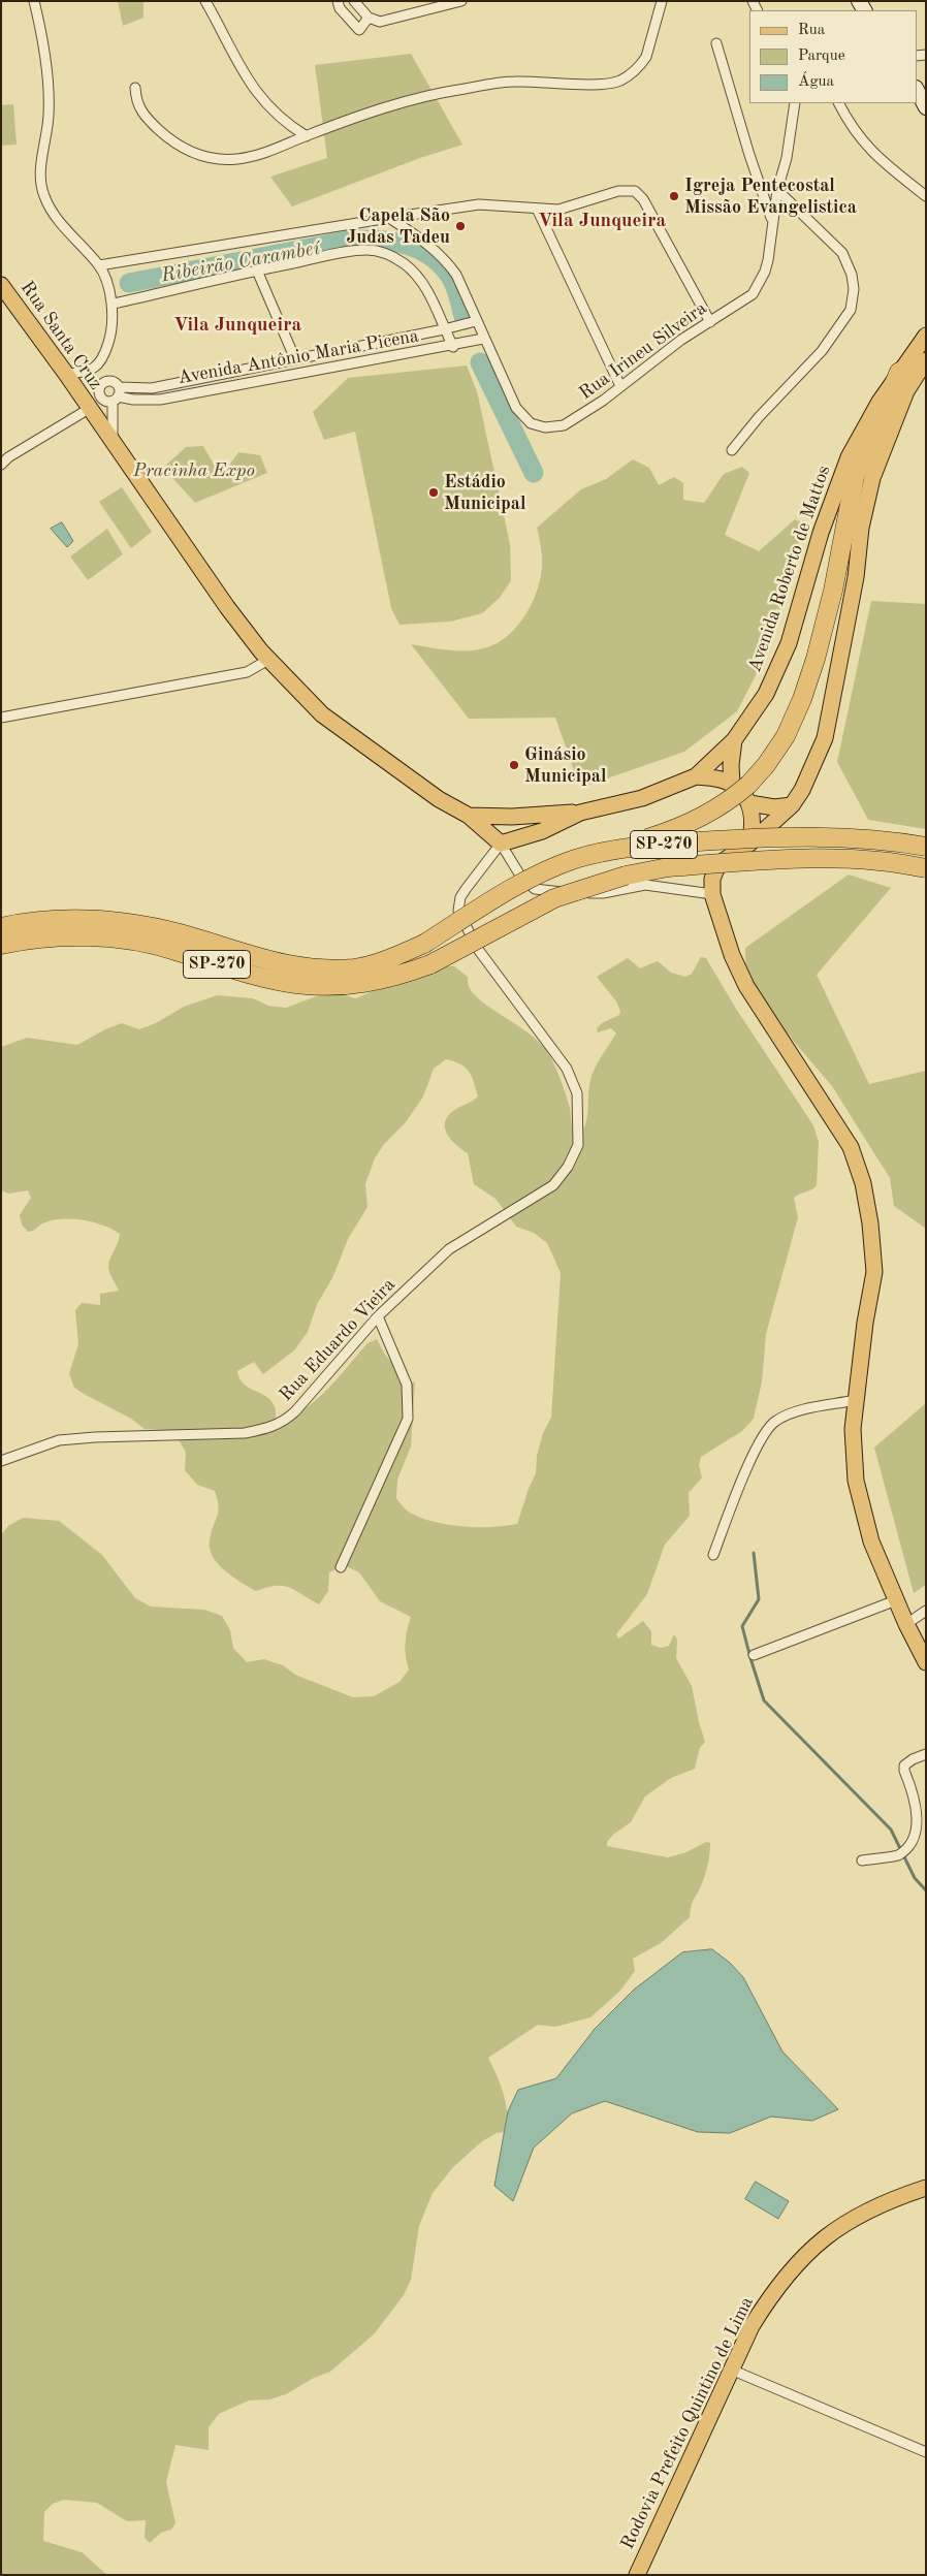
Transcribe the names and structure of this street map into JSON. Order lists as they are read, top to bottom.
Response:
{
  "streets": {
    "highway": ["SP-270"],
    "main road": ["Rua Santa Cruz", "Avenida Roberto de Mattos", "Rodovia Prefeito Quintino de Lima"],
    "street": ["Rua Irineu Silveira", "Avenida Antônio Maria Picena", "Rua Eduardo Vieira"]
  },
  "crossings": [
    ["Rua Santa Cruz", "Avenida Roberto de Mattos"],
    ["Rua Santa Cruz", "Rua Eduardo Vieira"],
    ["Rua Irineu Silveira", "Avenida Antônio Maria Picena"],
    ["Avenida Roberto de Mattos", "Rua Eduardo Vieira"]
  ],
  "districts": ["Vila Junqueira", "Vila Junqueira"],
  "water": ["Ribeirão Carambeí"],
  "parks": ["Pracinha Expo"],
  "places": [
    "Igreja Pentecostal Missão Evangelistica",
    "Capela São Judas Tadeu",
    "Estádio Municipal",
    "Ginásio Municipal"
  ],
  "legend": ["Rua", "Parque", "Água"]
}
